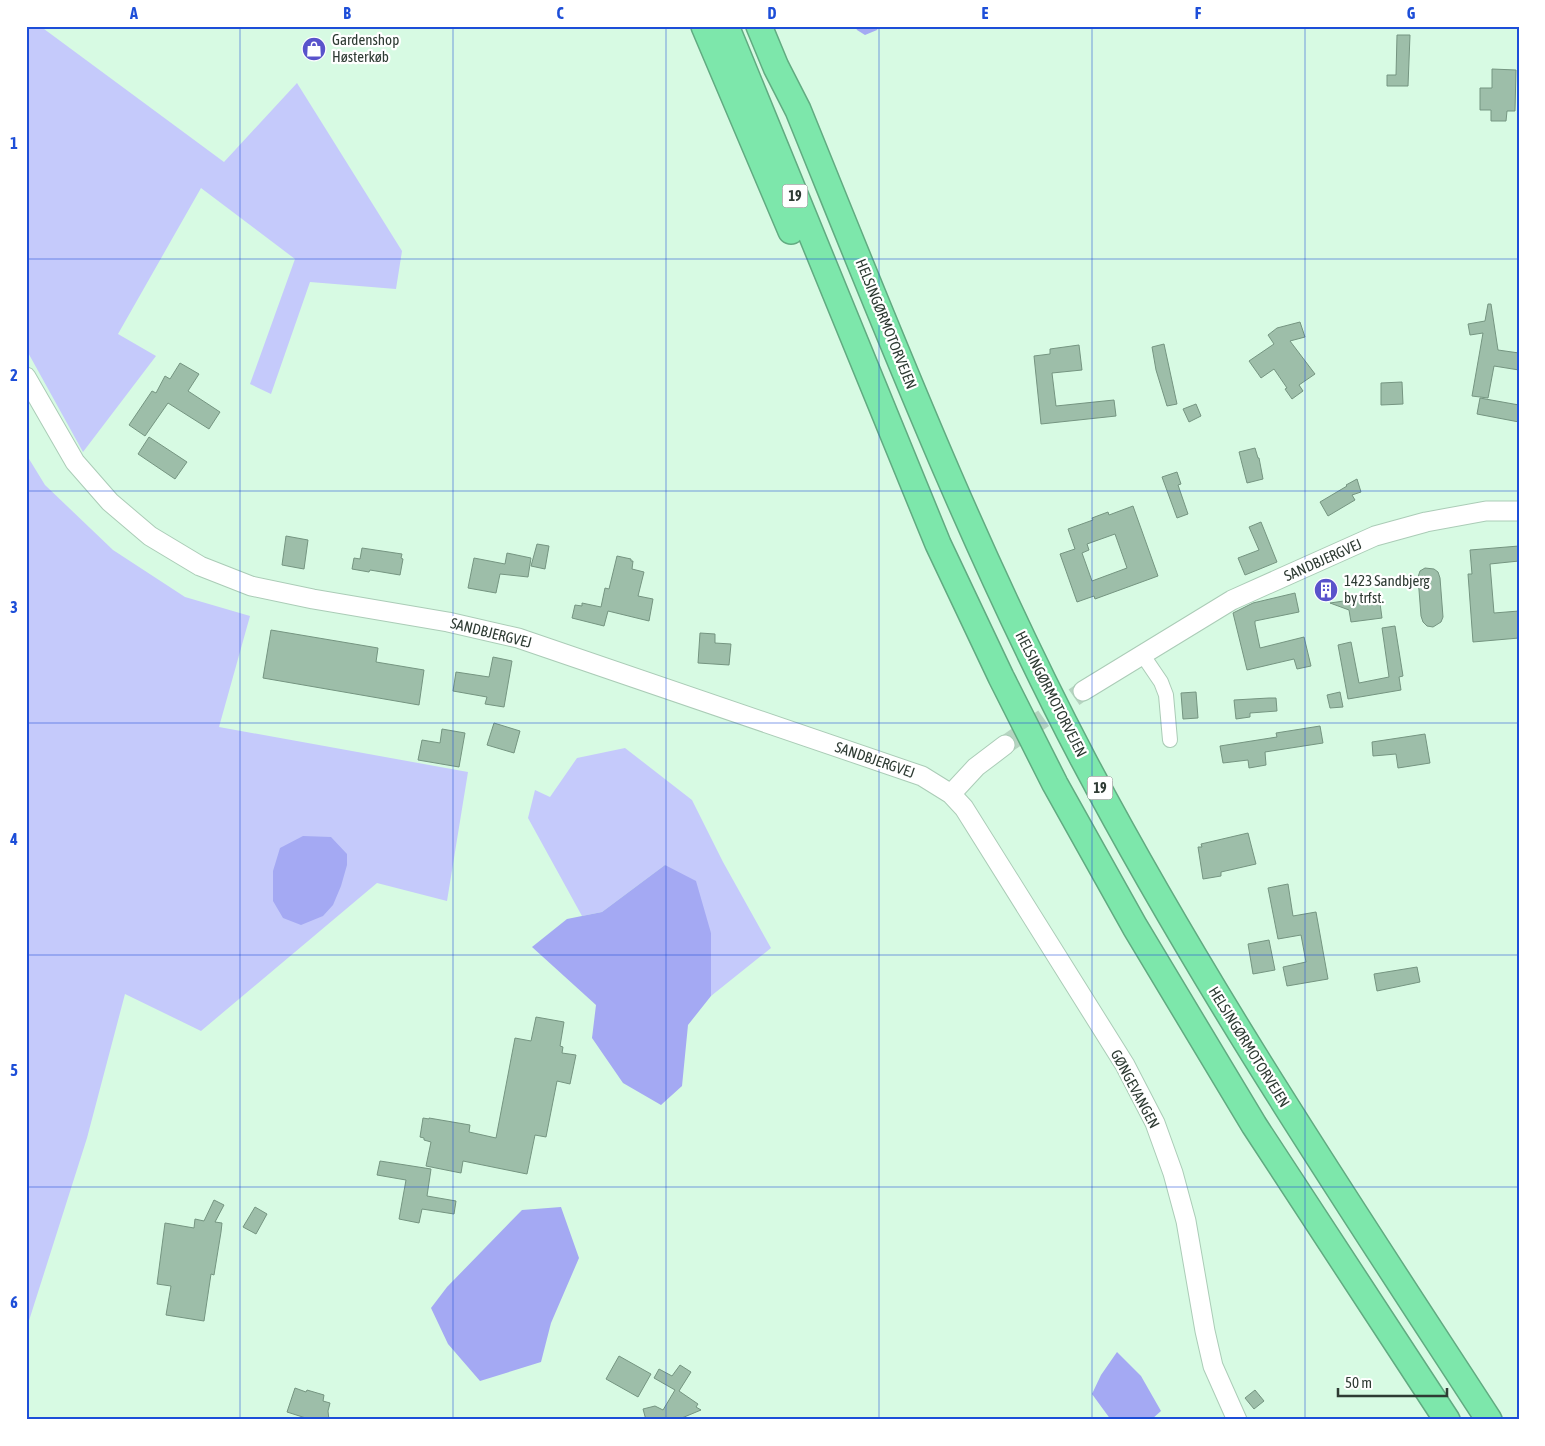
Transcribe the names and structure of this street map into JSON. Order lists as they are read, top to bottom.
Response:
{
  "streets": {
    "highway": ["19", "HELSINGØRMOTORVEJEN"],
    "street": ["SANDBJERGVEJ", "GØNGEVANGEN"]
  },
  "crossings": [
    ["SANDBJERGVEJ", "GØNGEVANGEN"]
  ],
  "places": {
    "shop": ["Gardenshop Høsterkøb"],
    "building": ["1423 Sandbjerg by trfst."]
  },
  "scale_bar": "50 m",
  "grid": {
    "columns": [
      "A",
      "B",
      "C",
      "D",
      "E",
      "F",
      "G"
    ],
    "rows": [
      "1",
      "2",
      "3",
      "4",
      "5",
      "6"
    ]
  }
}
